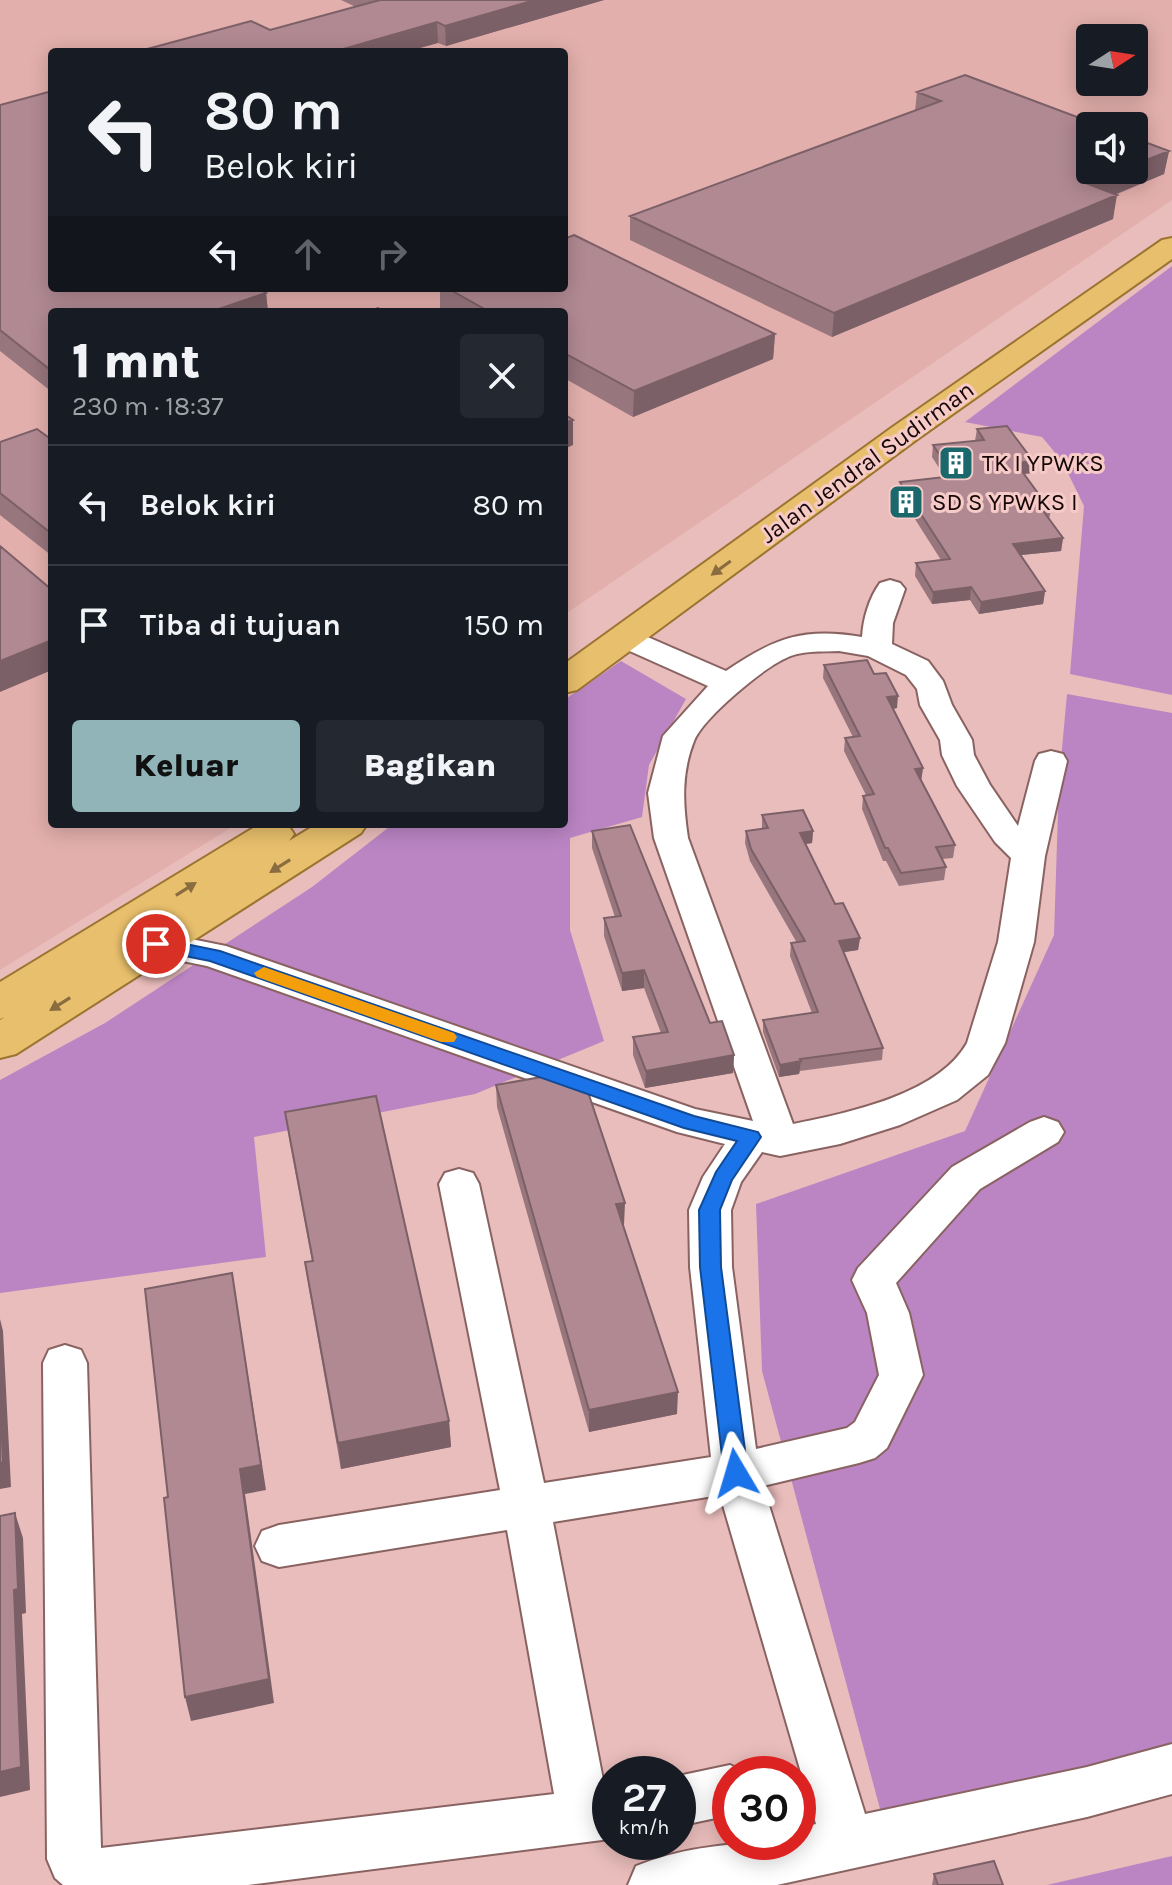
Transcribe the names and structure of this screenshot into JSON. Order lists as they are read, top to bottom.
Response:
{
  "streets": {
    "highway": ["Jalan Jendral Sudirman"]
  },
  "places": {
    "building": ["TK I YPWKS", "SD S YPWKS I"]
  },
  "north": "right",
  "page": {
    "turn": ["80 m", "Belok kiri"],
    "heading": ["1 mnt", "230 m · 18:37"],
    "list": [
      {
        "name": "Belok kiri",
        "value": "80 m"
      },
      {
        "name": "Tiba di tujuan",
        "value": "150 m"
      }
    ],
    "buttons": ["Keluar", "Bagikan"],
    "speed": "27 km/h",
    "limit": "30"
  }
}
